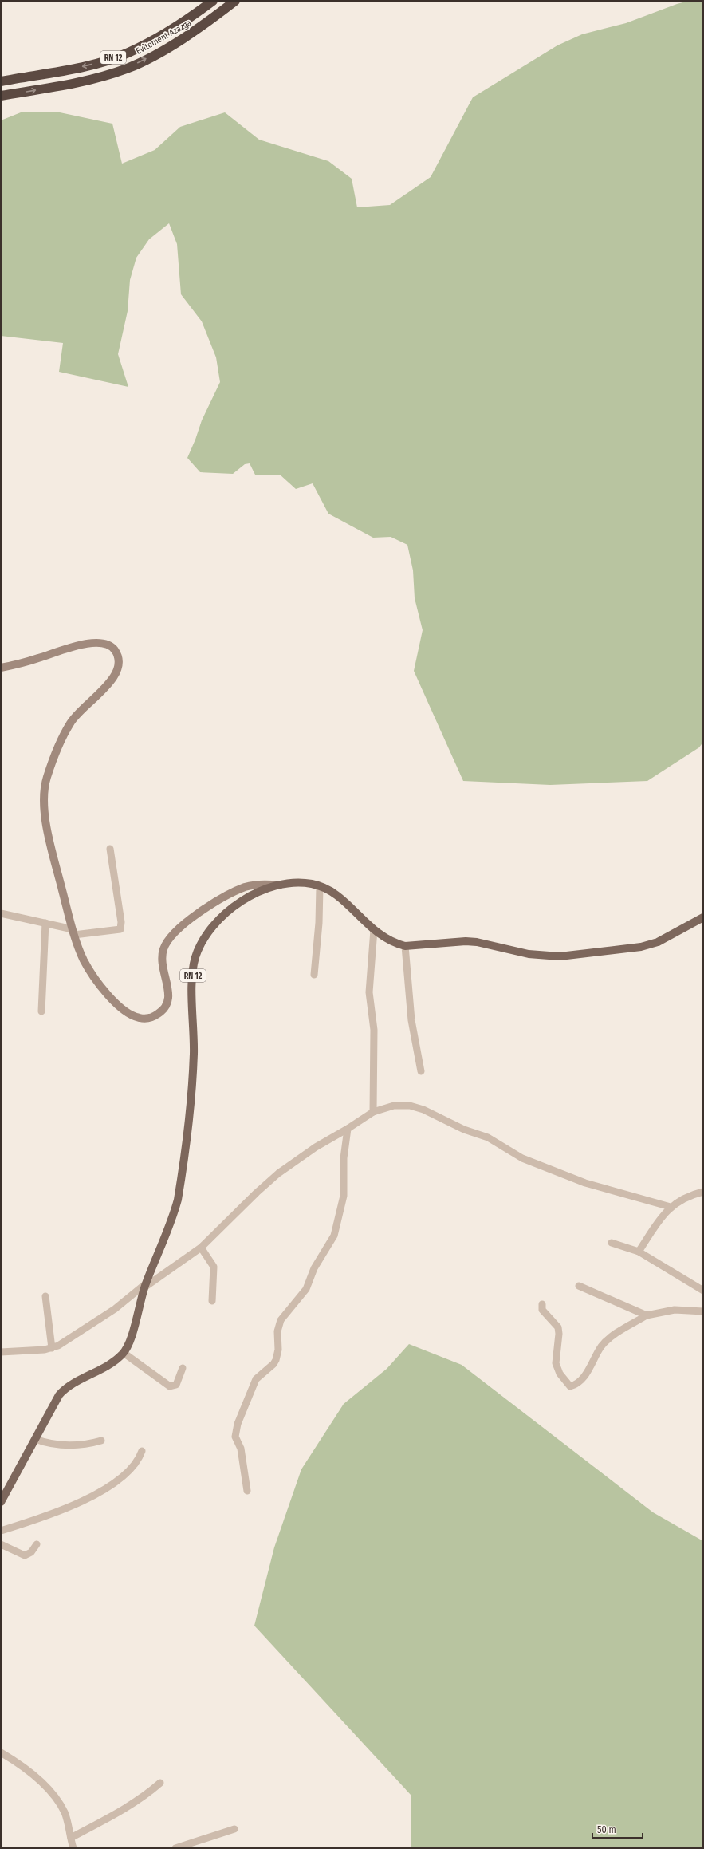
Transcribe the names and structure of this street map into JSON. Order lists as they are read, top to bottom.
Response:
{
  "streets": {
    "highway": ["Evitement Azazga", "RN 12"]
  },
  "scale_bar": "50 m"
}
